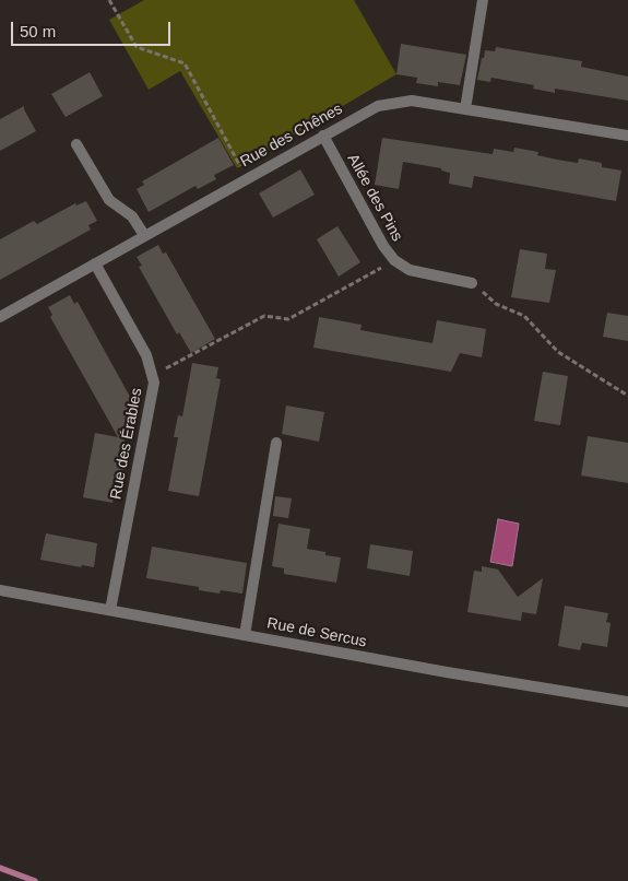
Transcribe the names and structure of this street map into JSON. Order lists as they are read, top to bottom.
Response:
{
  "streets": {
    "street": [
      "Rue des Chênes",
      "Allée des Pins",
      "Rue des Érables",
      "Rue de Sercus"
    ]
  },
  "crossings": [
    ["Rue des Chênes", "Allée des Pins"],
    ["Rue des Chênes", "Rue des Érables"],
    ["Rue des Érables", "Rue de Sercus"]
  ],
  "scale_bar": "50 m"
}
